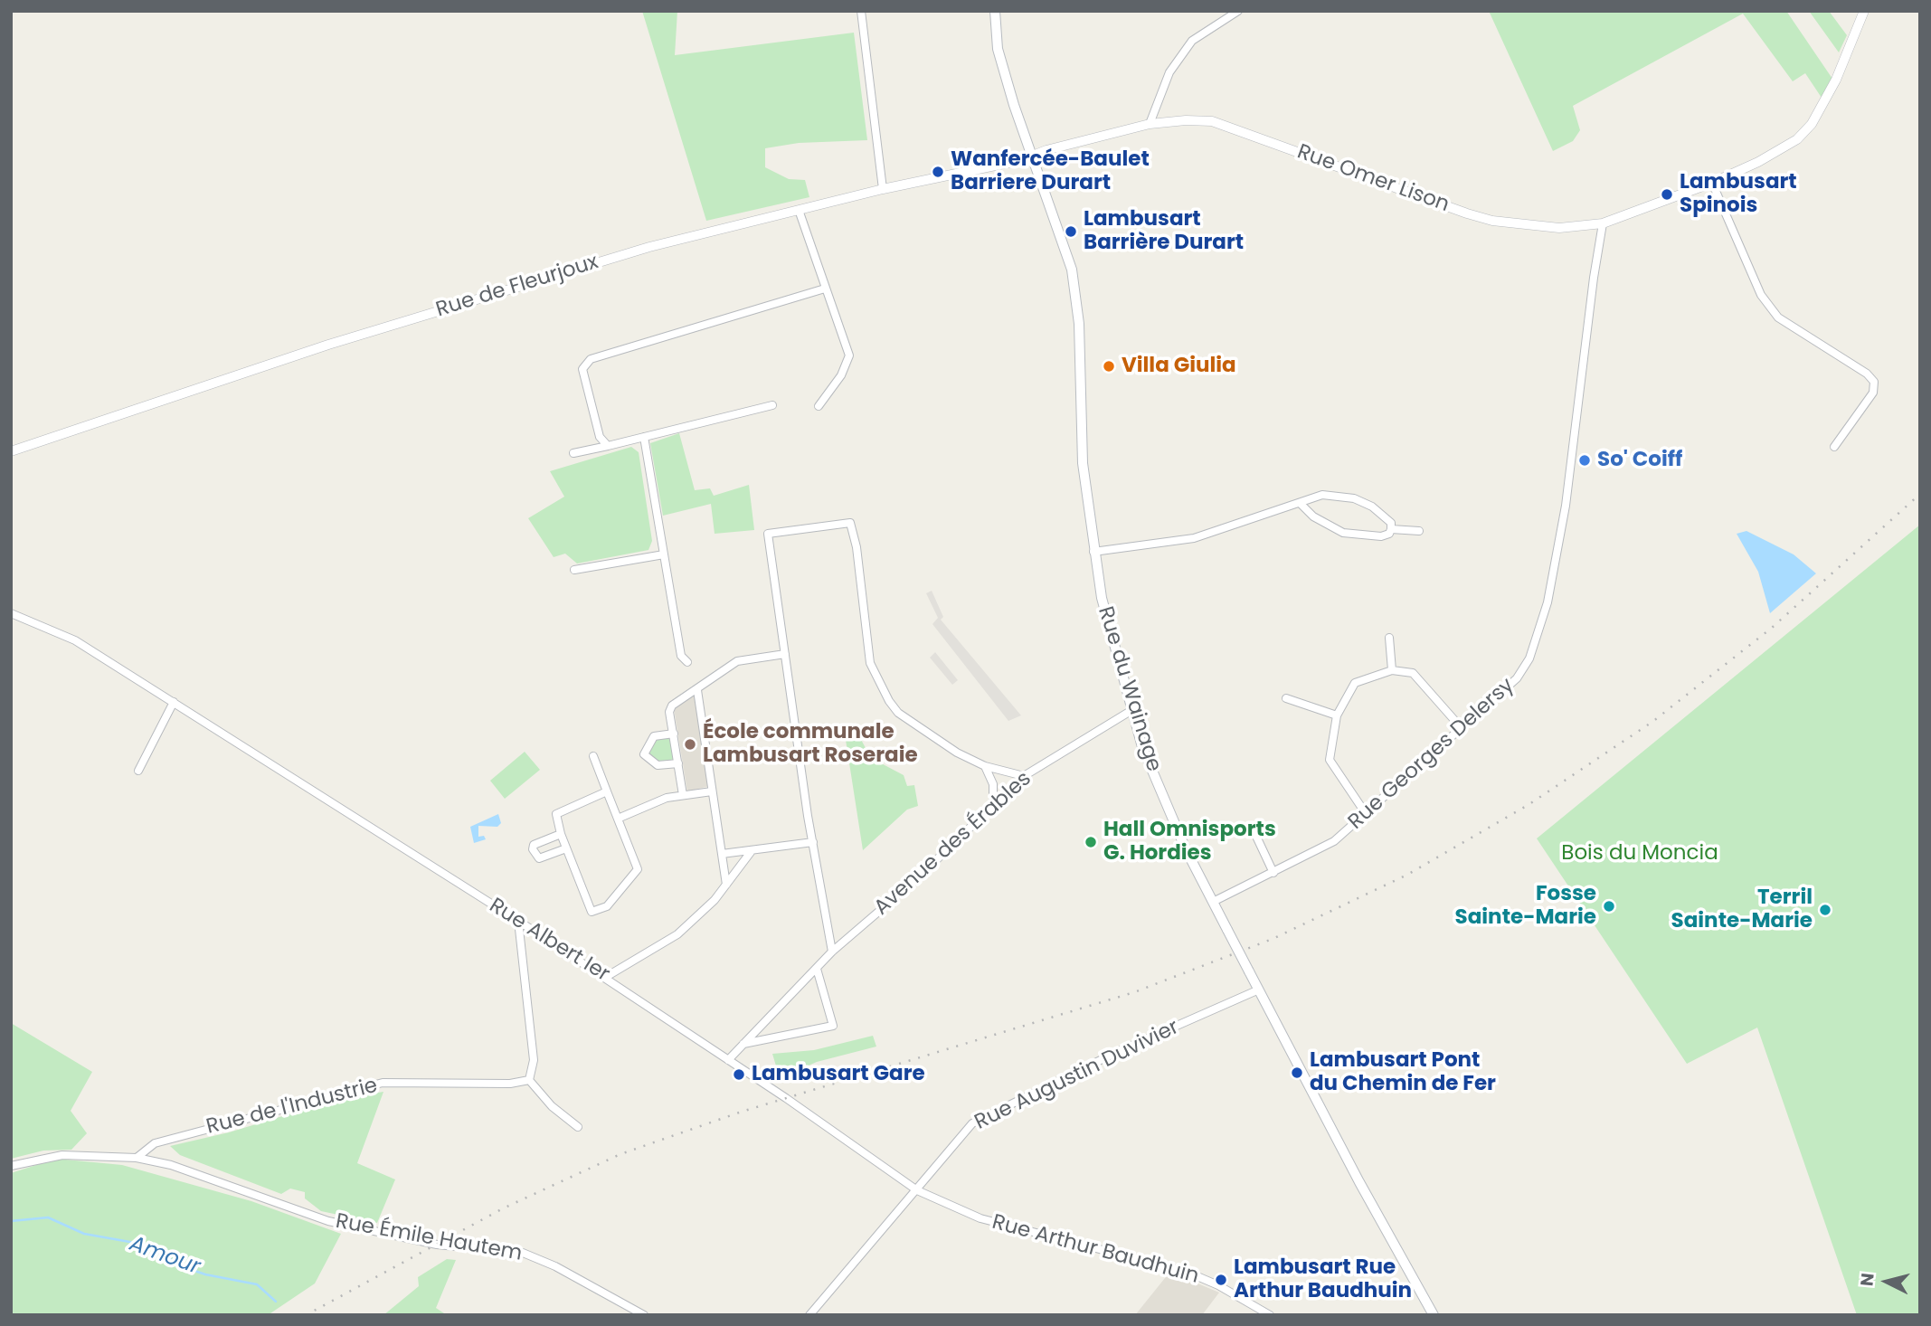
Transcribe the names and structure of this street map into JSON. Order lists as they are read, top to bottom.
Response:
{
  "streets": {
    "main road": ["Rue du Wainage"],
    "street": [
      "Rue Omer Lison",
      "Rue de Fleurjoux",
      "Rue Georges Delersy",
      "Avenue des Érables",
      "Rue Albert Ier",
      "Rue Augustin Duvivier",
      "Rue de l'Industrie",
      "Rue Émile Hautem",
      "Rue Arthur Baudhuin"
    ]
  },
  "crossings": [
    ["Rue Omer Lison", "Rue de Fleurjoux"],
    ["Rue Omer Lison", "Rue du Wainage"],
    ["Rue Omer Lison", "Rue Georges Delersy"],
    ["Rue de Fleurjoux", "Rue du Wainage"],
    ["Rue du Wainage", "Rue Georges Delersy"],
    ["Rue du Wainage", "Avenue des Érables"],
    ["Rue du Wainage", "Rue Augustin Duvivier"],
    ["Avenue des Érables", "Rue Albert Ier"],
    ["Rue Albert Ier", "Rue Augustin Duvivier"],
    ["Rue Albert Ier", "Rue Arthur Baudhuin"],
    ["Rue Augustin Duvivier", "Rue Arthur Baudhuin"],
    ["Rue de l'Industrie", "Rue Émile Hautem"]
  ],
  "water": ["Amour"],
  "parks": ["Bois du Moncia"],
  "places": [
    "Wanfercée-Baulet Barriere Durart",
    "Lambusart Spinois",
    "Lambusart Barrière Durart",
    "Villa Giulia",
    "So' Coiff",
    "École communale Lambusart Roseraie",
    "Hall Omnisports G. Hordies",
    "Fosse Sainte-Marie",
    "Terril Sainte-Marie",
    "Lambusart Pont du Chemin de Fer",
    "Lambusart Gare",
    "Lambusart Rue Arthur Baudhuin"
  ],
  "north": "left"
}
